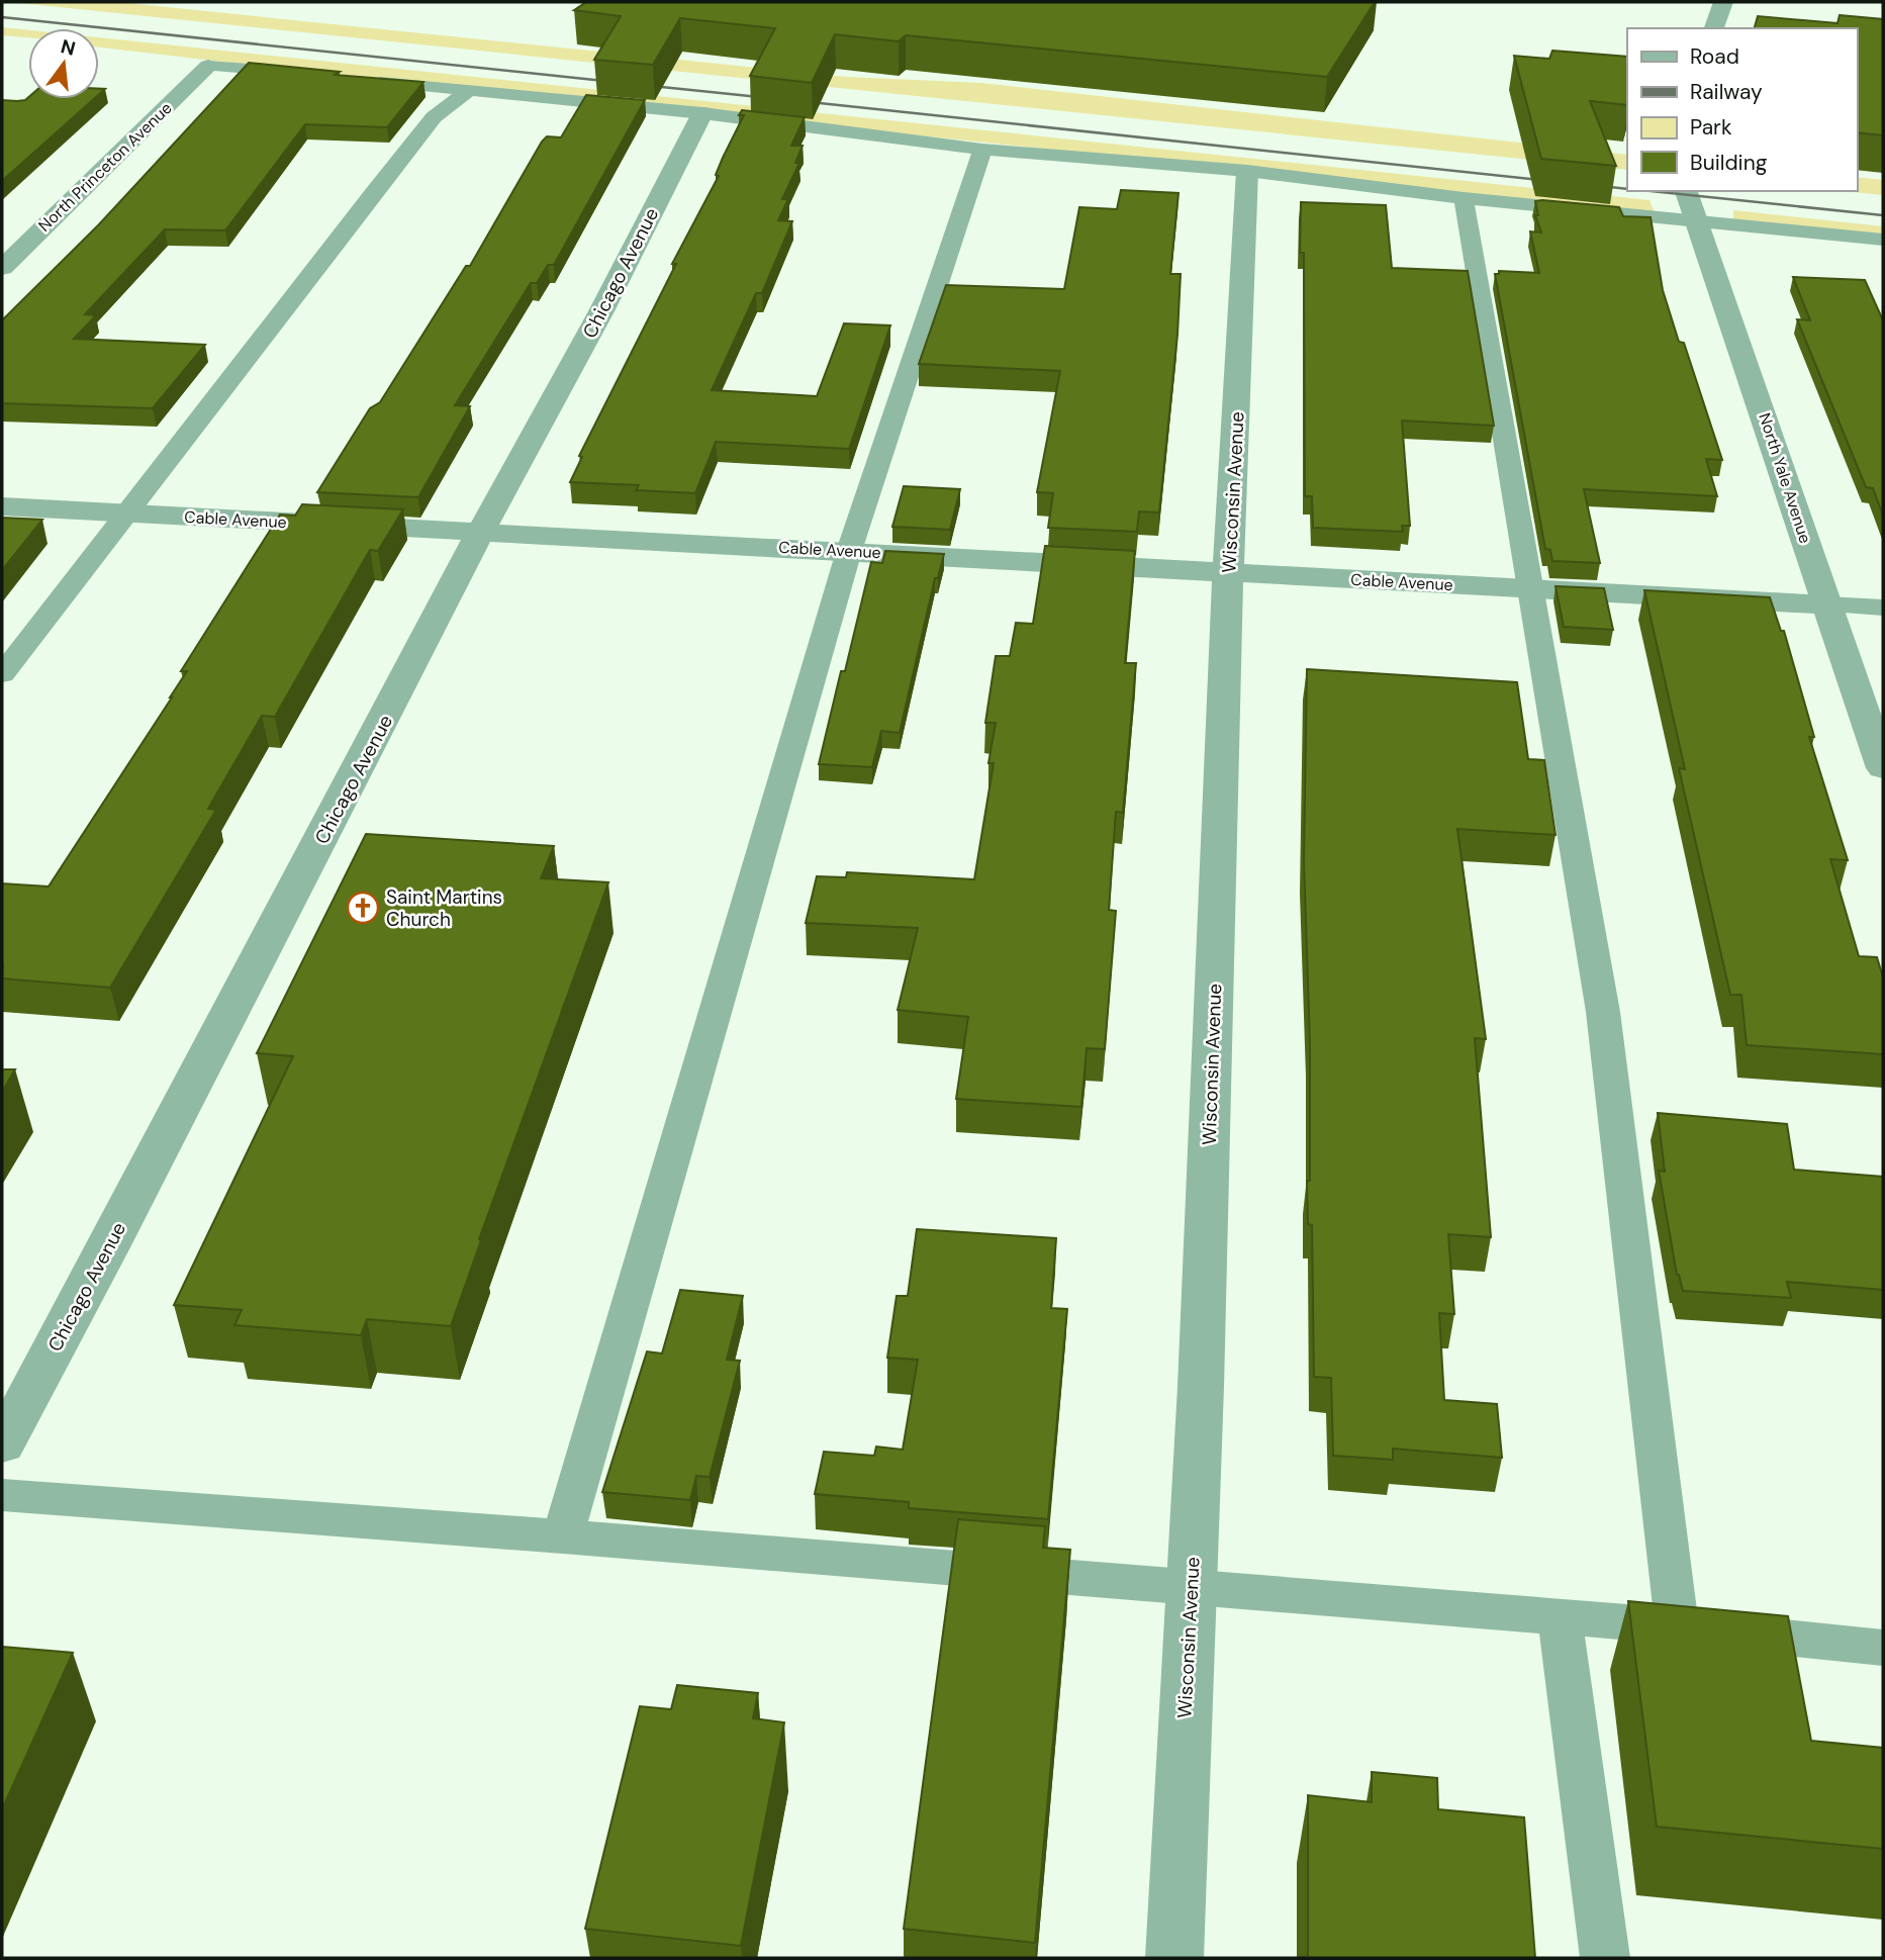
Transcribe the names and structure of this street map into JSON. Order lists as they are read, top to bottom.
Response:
{
  "streets": {
    "street": [
      "North Princeton Avenue",
      "Chicago Avenue",
      "North Yale Avenue",
      "Wisconsin Avenue",
      "Cable Avenue"
    ]
  },
  "crossings": [
    ["Chicago Avenue", "Cable Avenue"],
    ["North Yale Avenue", "Cable Avenue"],
    ["Wisconsin Avenue", "Cable Avenue"]
  ],
  "places": {
    "church": ["Saint Martins Church"]
  },
  "legend": [
    "Road",
    "Railway",
    "Park",
    "Building"
  ],
  "north": "top"
}
